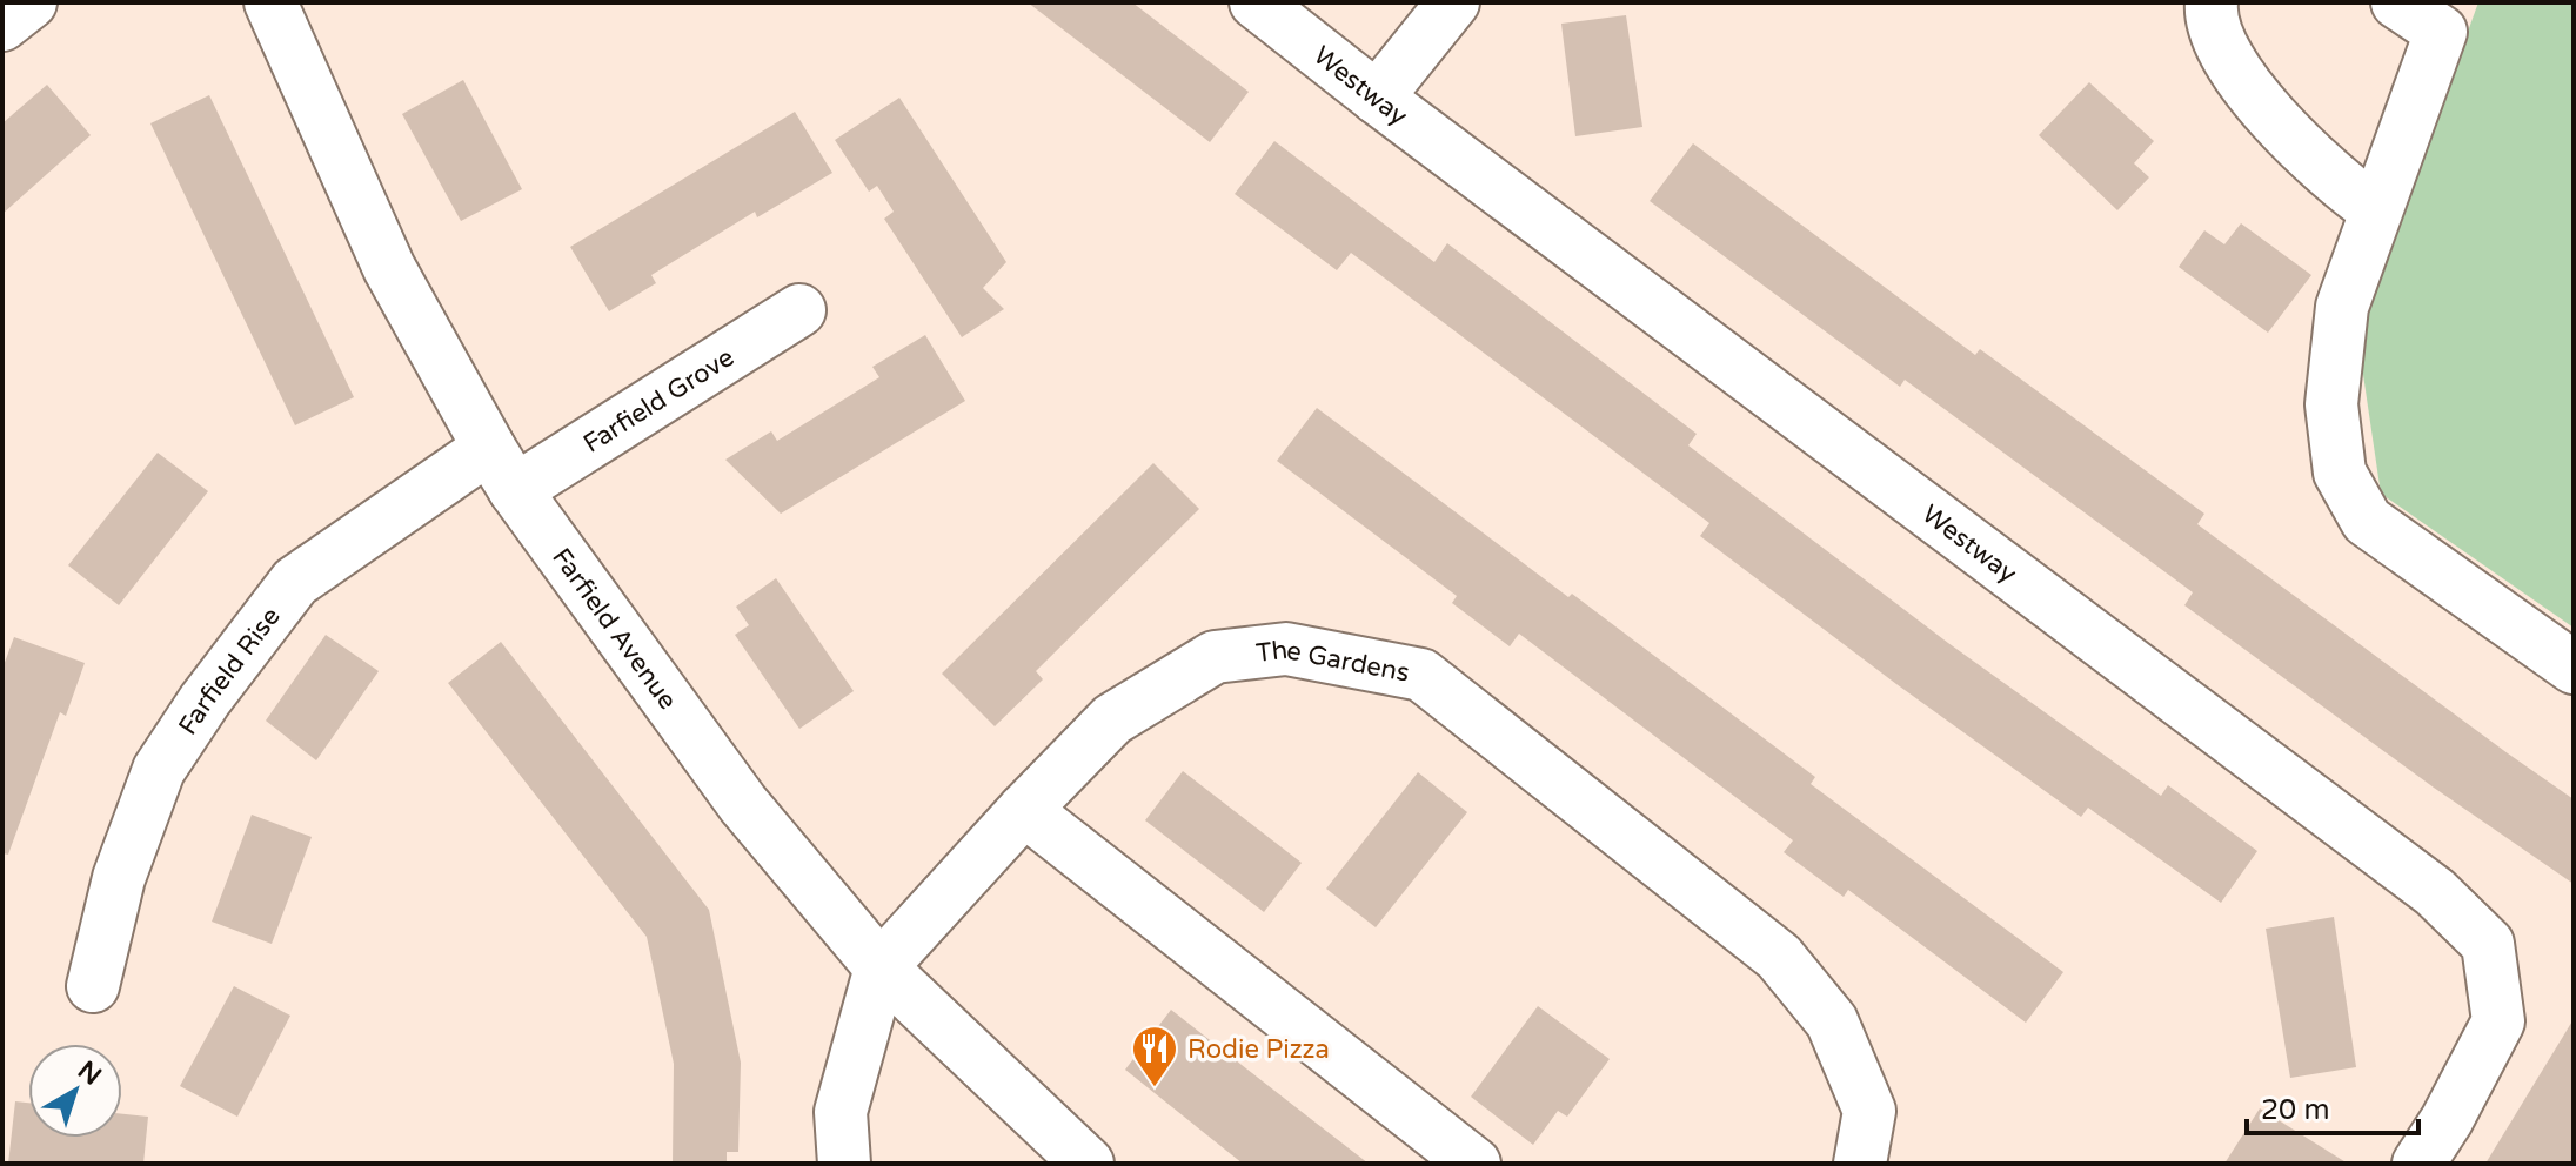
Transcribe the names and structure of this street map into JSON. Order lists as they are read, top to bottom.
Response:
{
  "streets": {
    "street": [
      "Westway",
      "Farfield Grove",
      "Farfield Avenue",
      "The Gardens",
      "Farfield Rise"
    ]
  },
  "crossings": [
    ["Farfield Grove", "Farfield Avenue"],
    ["Farfield Grove", "Farfield Rise"],
    ["Farfield Avenue", "The Gardens"],
    ["Farfield Avenue", "Farfield Rise"]
  ],
  "places": {
    "restaurant": ["Rodie Pizza"]
  },
  "scale_bar": "20 m",
  "north": "top right"
}
